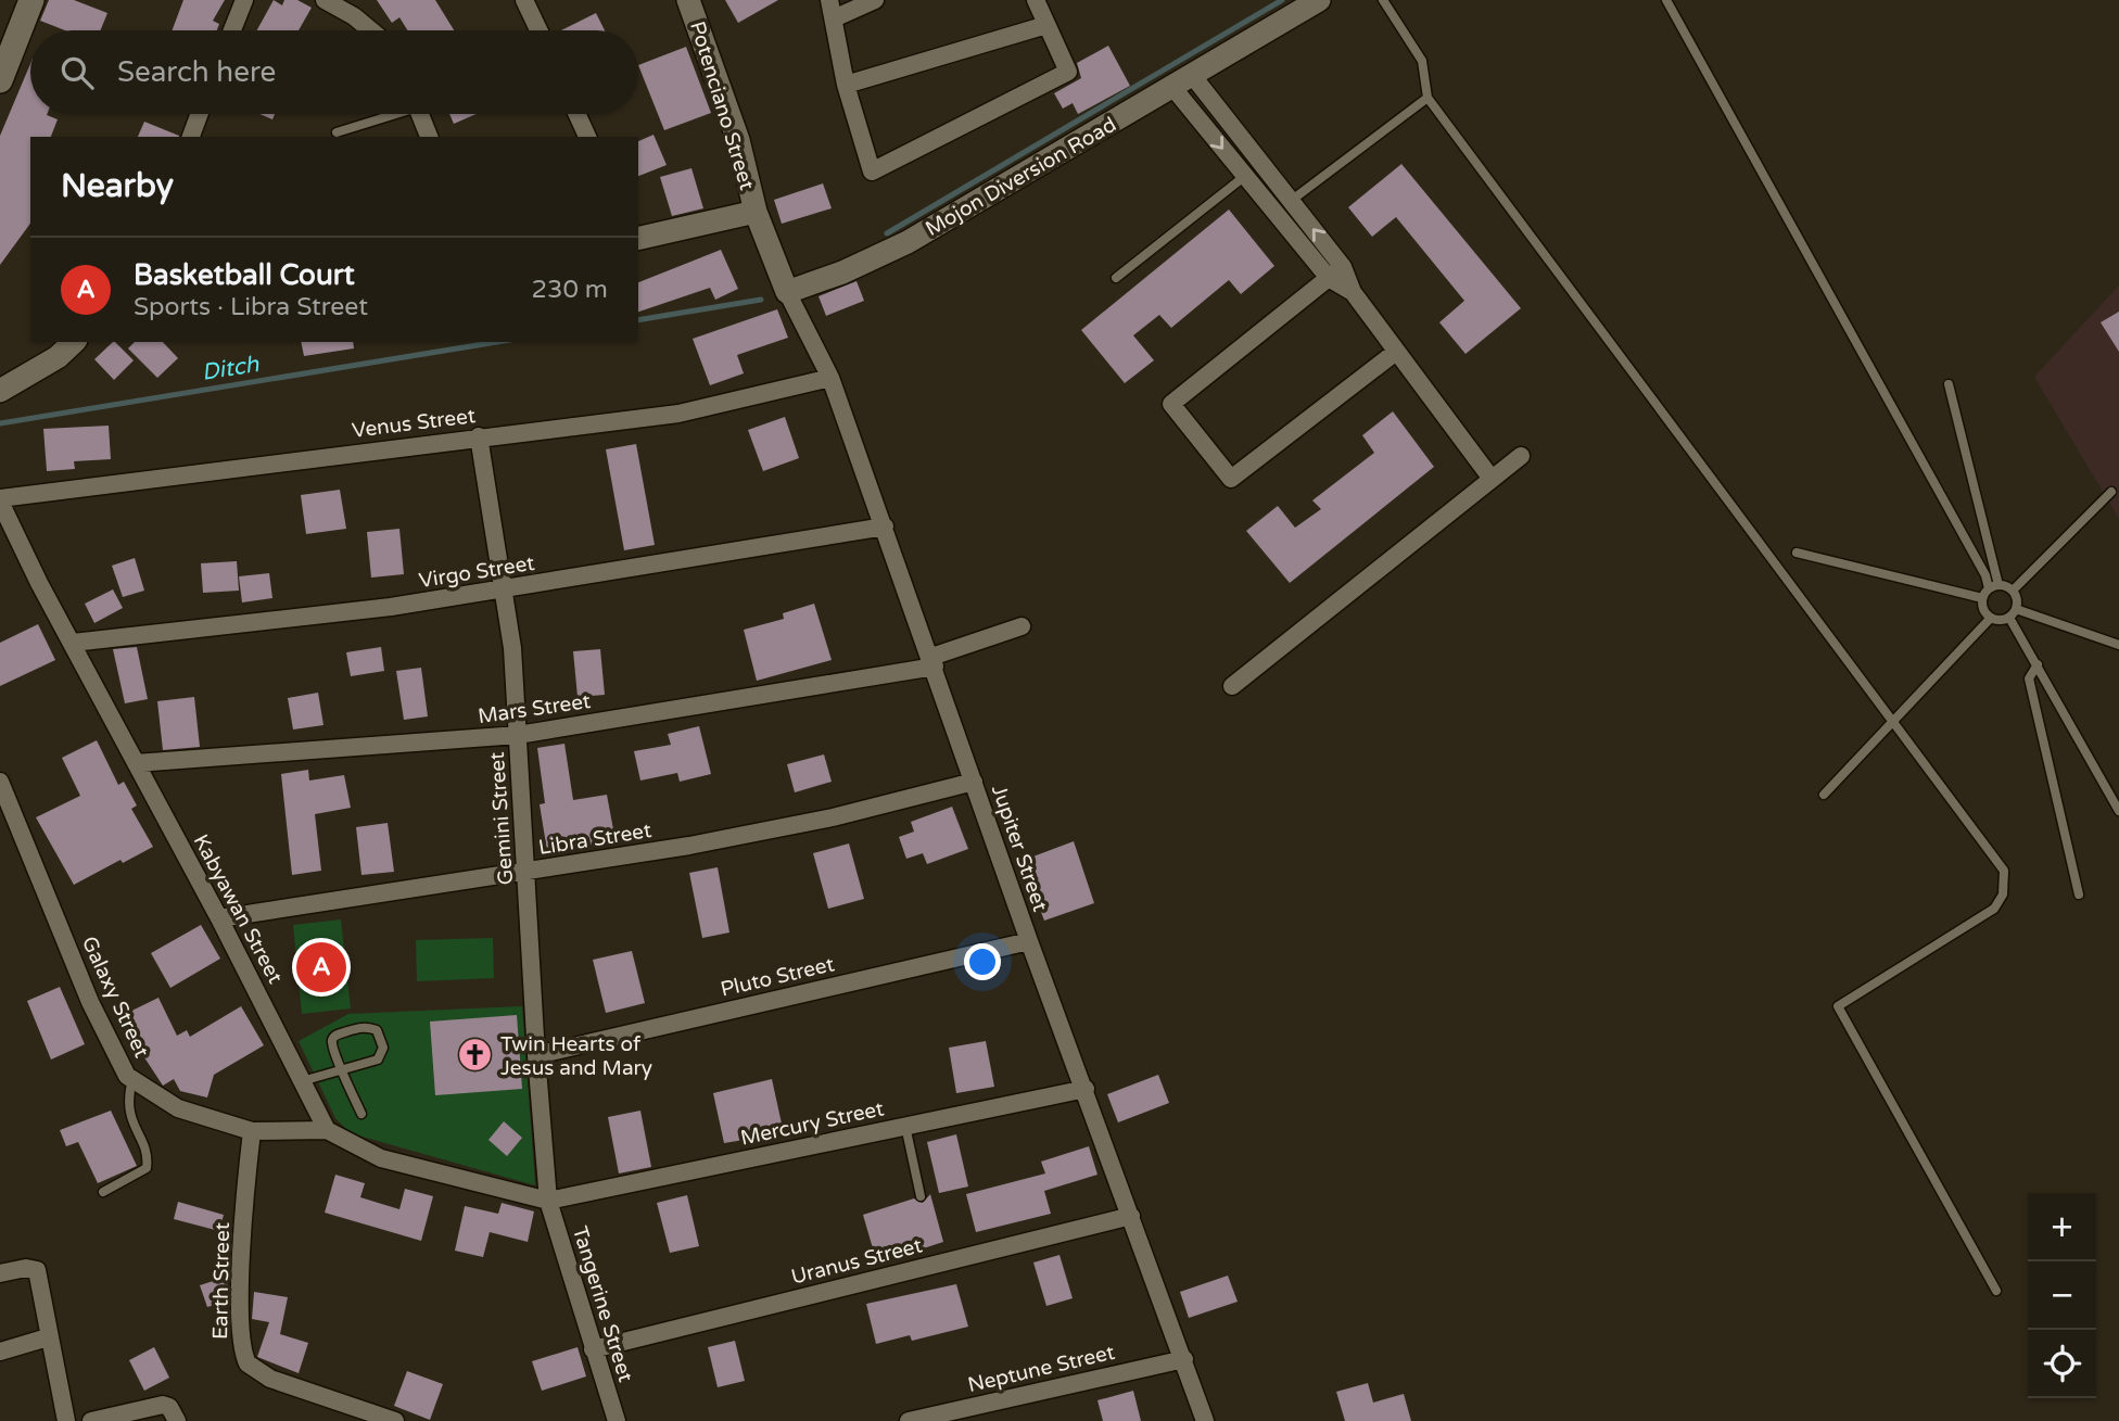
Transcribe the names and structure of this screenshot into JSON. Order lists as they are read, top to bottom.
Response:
{
  "streets": {
    "street": [
      "Potenciano Street",
      "Mojon Diversion Road",
      "Venus Street",
      "Virgo Street",
      "Mars Street",
      "Gemini Street",
      "Libra Street",
      "Jupiter Street",
      "Kabyawan Street",
      "Pluto Street",
      "Galaxy Street",
      "Mercury Street",
      "Uranus Street",
      "Earth Street",
      "Tangerine Street",
      "Neptune Street"
    ]
  },
  "crossings": [
    ["Mojon Diversion Road", "Jupiter Street"],
    ["Venus Street", "Gemini Street"],
    ["Venus Street", "Jupiter Street"],
    ["Venus Street", "Kabyawan Street"],
    ["Virgo Street", "Gemini Street"],
    ["Virgo Street", "Jupiter Street"],
    ["Virgo Street", "Kabyawan Street"],
    ["Mars Street", "Gemini Street"],
    ["Mars Street", "Jupiter Street"],
    ["Mars Street", "Kabyawan Street"],
    ["Gemini Street", "Libra Street"],
    ["Gemini Street", "Pluto Street"],
    ["Gemini Street", "Mercury Street"],
    ["Gemini Street", "Tangerine Street"],
    ["Libra Street", "Jupiter Street"],
    ["Libra Street", "Kabyawan Street"],
    ["Jupiter Street", "Pluto Street"],
    ["Jupiter Street", "Mercury Street"],
    ["Jupiter Street", "Uranus Street"],
    ["Jupiter Street", "Neptune Street"],
    ["Kabyawan Street", "Galaxy Street"],
    ["Galaxy Street", "Earth Street"],
    ["Mercury Street", "Tangerine Street"],
    ["Uranus Street", "Tangerine Street"]
  ],
  "water": ["Ditch"],
  "places": {
    "church": ["Twin Hearts of Jesus and Mary"]
  },
  "page": {
    "search": "Search here",
    "heading": "Nearby",
    "list": [
      {
        "mark": "A",
        "name": "Basketball Court",
        "note": "Sports · Libra Street",
        "value": "230 m"
      }
    ],
    "pins": "A",
    "map_buttons": ["+", "−"]
  }
}
